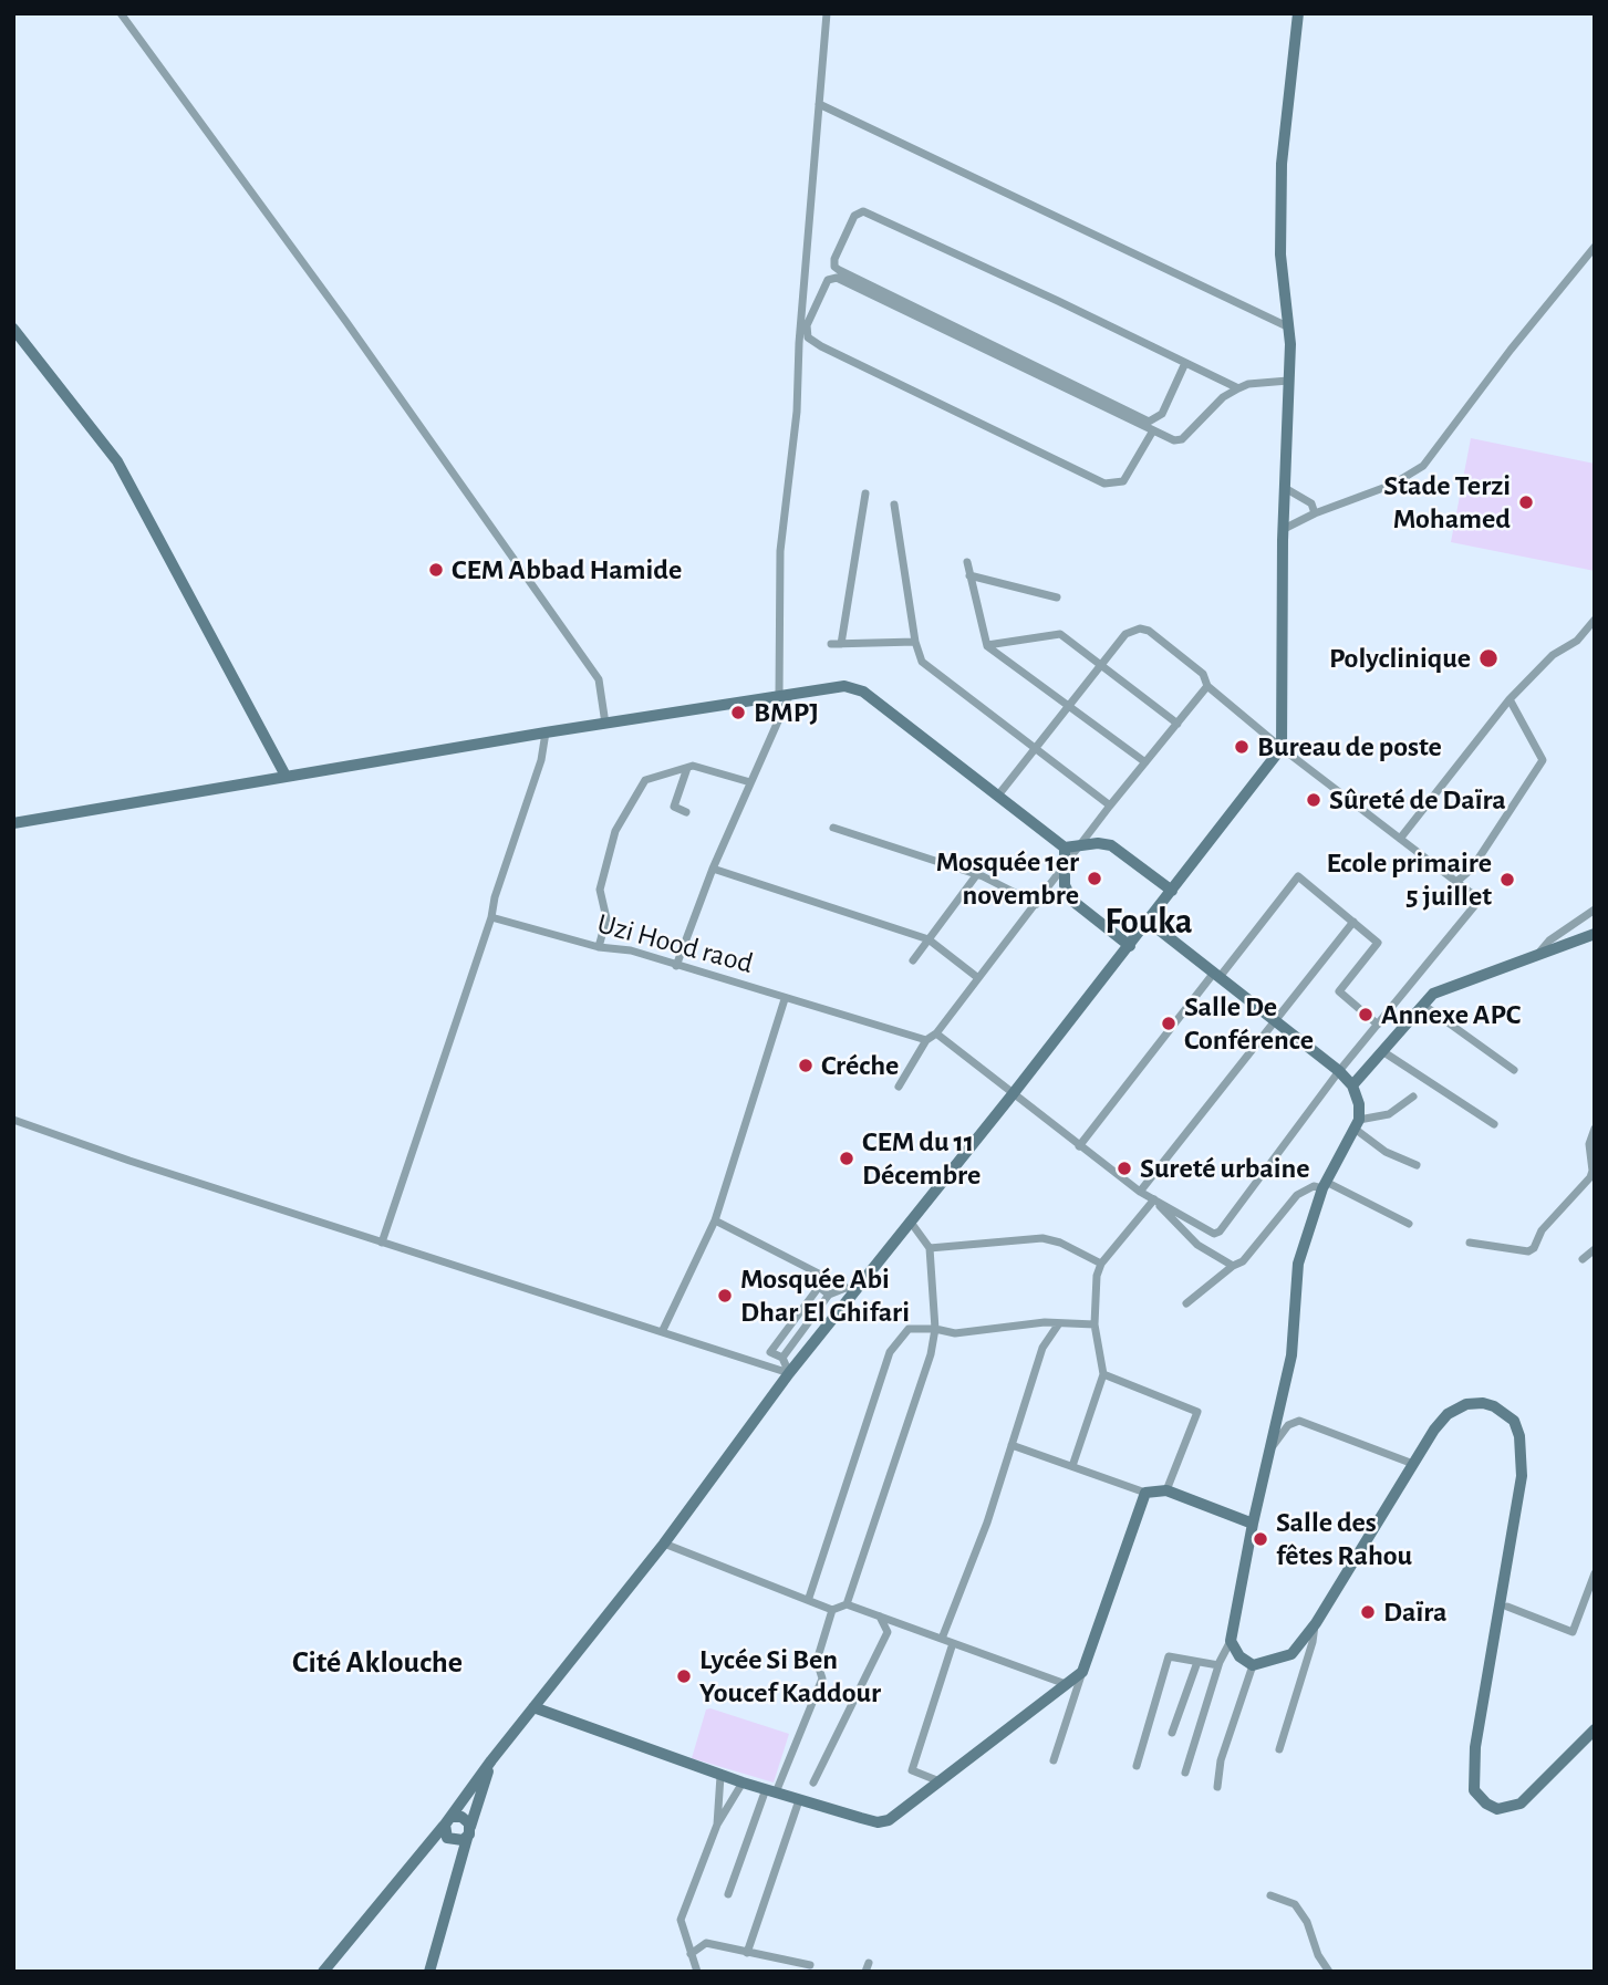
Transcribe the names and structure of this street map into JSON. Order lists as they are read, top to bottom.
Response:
{
  "streets": {
    "street": ["Uzi Hood raod"]
  },
  "districts": ["Fouka", "Cité Aklouche"],
  "places": [
    "Stade Terzi Mohamed",
    "CEM Abbad Hamide",
    "Polyclinique",
    "BMPJ",
    "Bureau de poste",
    "Sûreté de Daïra",
    "Mosquée 1er novembre",
    "Ecole primaire 5 juillet",
    "Annexe APC",
    "Salle De Conférence",
    "Créche",
    "CEM du 11 Décembre",
    "Sureté urbaine",
    "Mosquée Abi Dhar El Ghifari",
    "Salle des fêtes Rahou",
    "Daïra",
    "Lycée Si Ben Youcef Kaddour"
  ]
}
